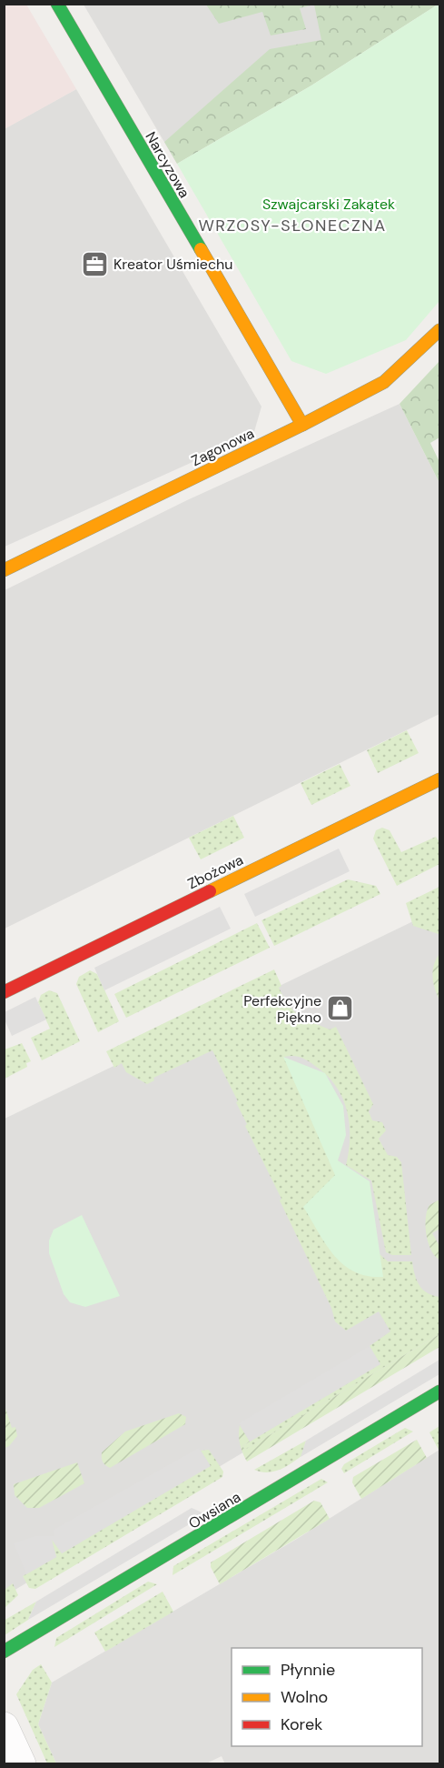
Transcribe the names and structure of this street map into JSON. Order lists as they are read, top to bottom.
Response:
{
  "streets": {
    "street": [
      "Narcyzowa",
      "Zagonowa",
      "Zbożowa",
      "Owsiana"
    ]
  },
  "crossings": [
    ["Narcyzowa", "Zagonowa"]
  ],
  "districts": ["WRZOSY-SŁONECZNA"],
  "parks": ["Szwajcarski Zakątek"],
  "places": {
    "office": ["Kreator Uśmiechu"],
    "shop": ["Perfekcyjne Piękno"]
  },
  "legend": ["Płynnie", "Wolno", "Korek"]
}
